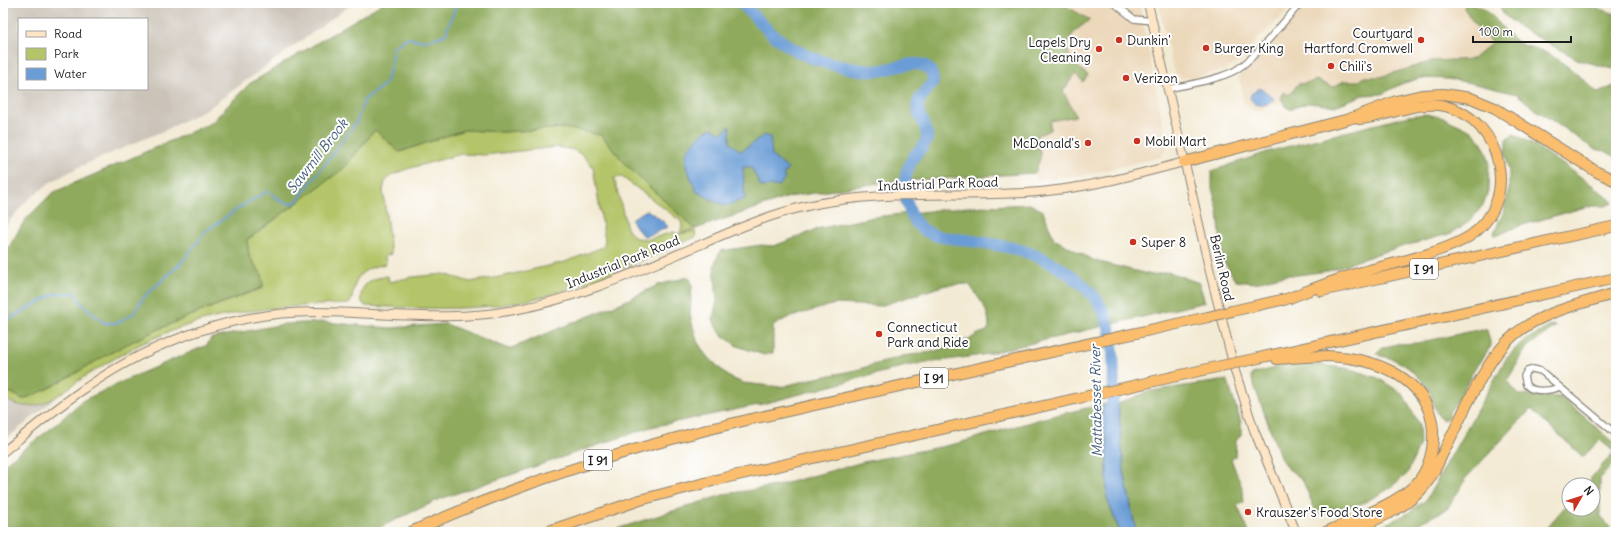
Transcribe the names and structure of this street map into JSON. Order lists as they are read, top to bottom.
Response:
{
  "streets": {
    "highway": ["I 91"],
    "street": ["Industrial Park Road", "Berlin Road"]
  },
  "crossings": [
    ["Industrial Park Road", "Berlin Road"]
  ],
  "water": ["Sawmill Brook", "Mattabesset River"],
  "places": [
    "Dunkin'",
    "Courtyard Hartford Cromwell",
    "Burger King",
    "Lapels Dry Cleaning",
    "Chili's",
    "Verizon",
    "Mobil Mart",
    "McDonald's",
    "Super 8",
    "Connecticut Park and Ride",
    "Krauszer's Food Store"
  ],
  "legend": ["Road", "Park", "Water"],
  "scale_bar": "100 m",
  "north": "top right"
}
